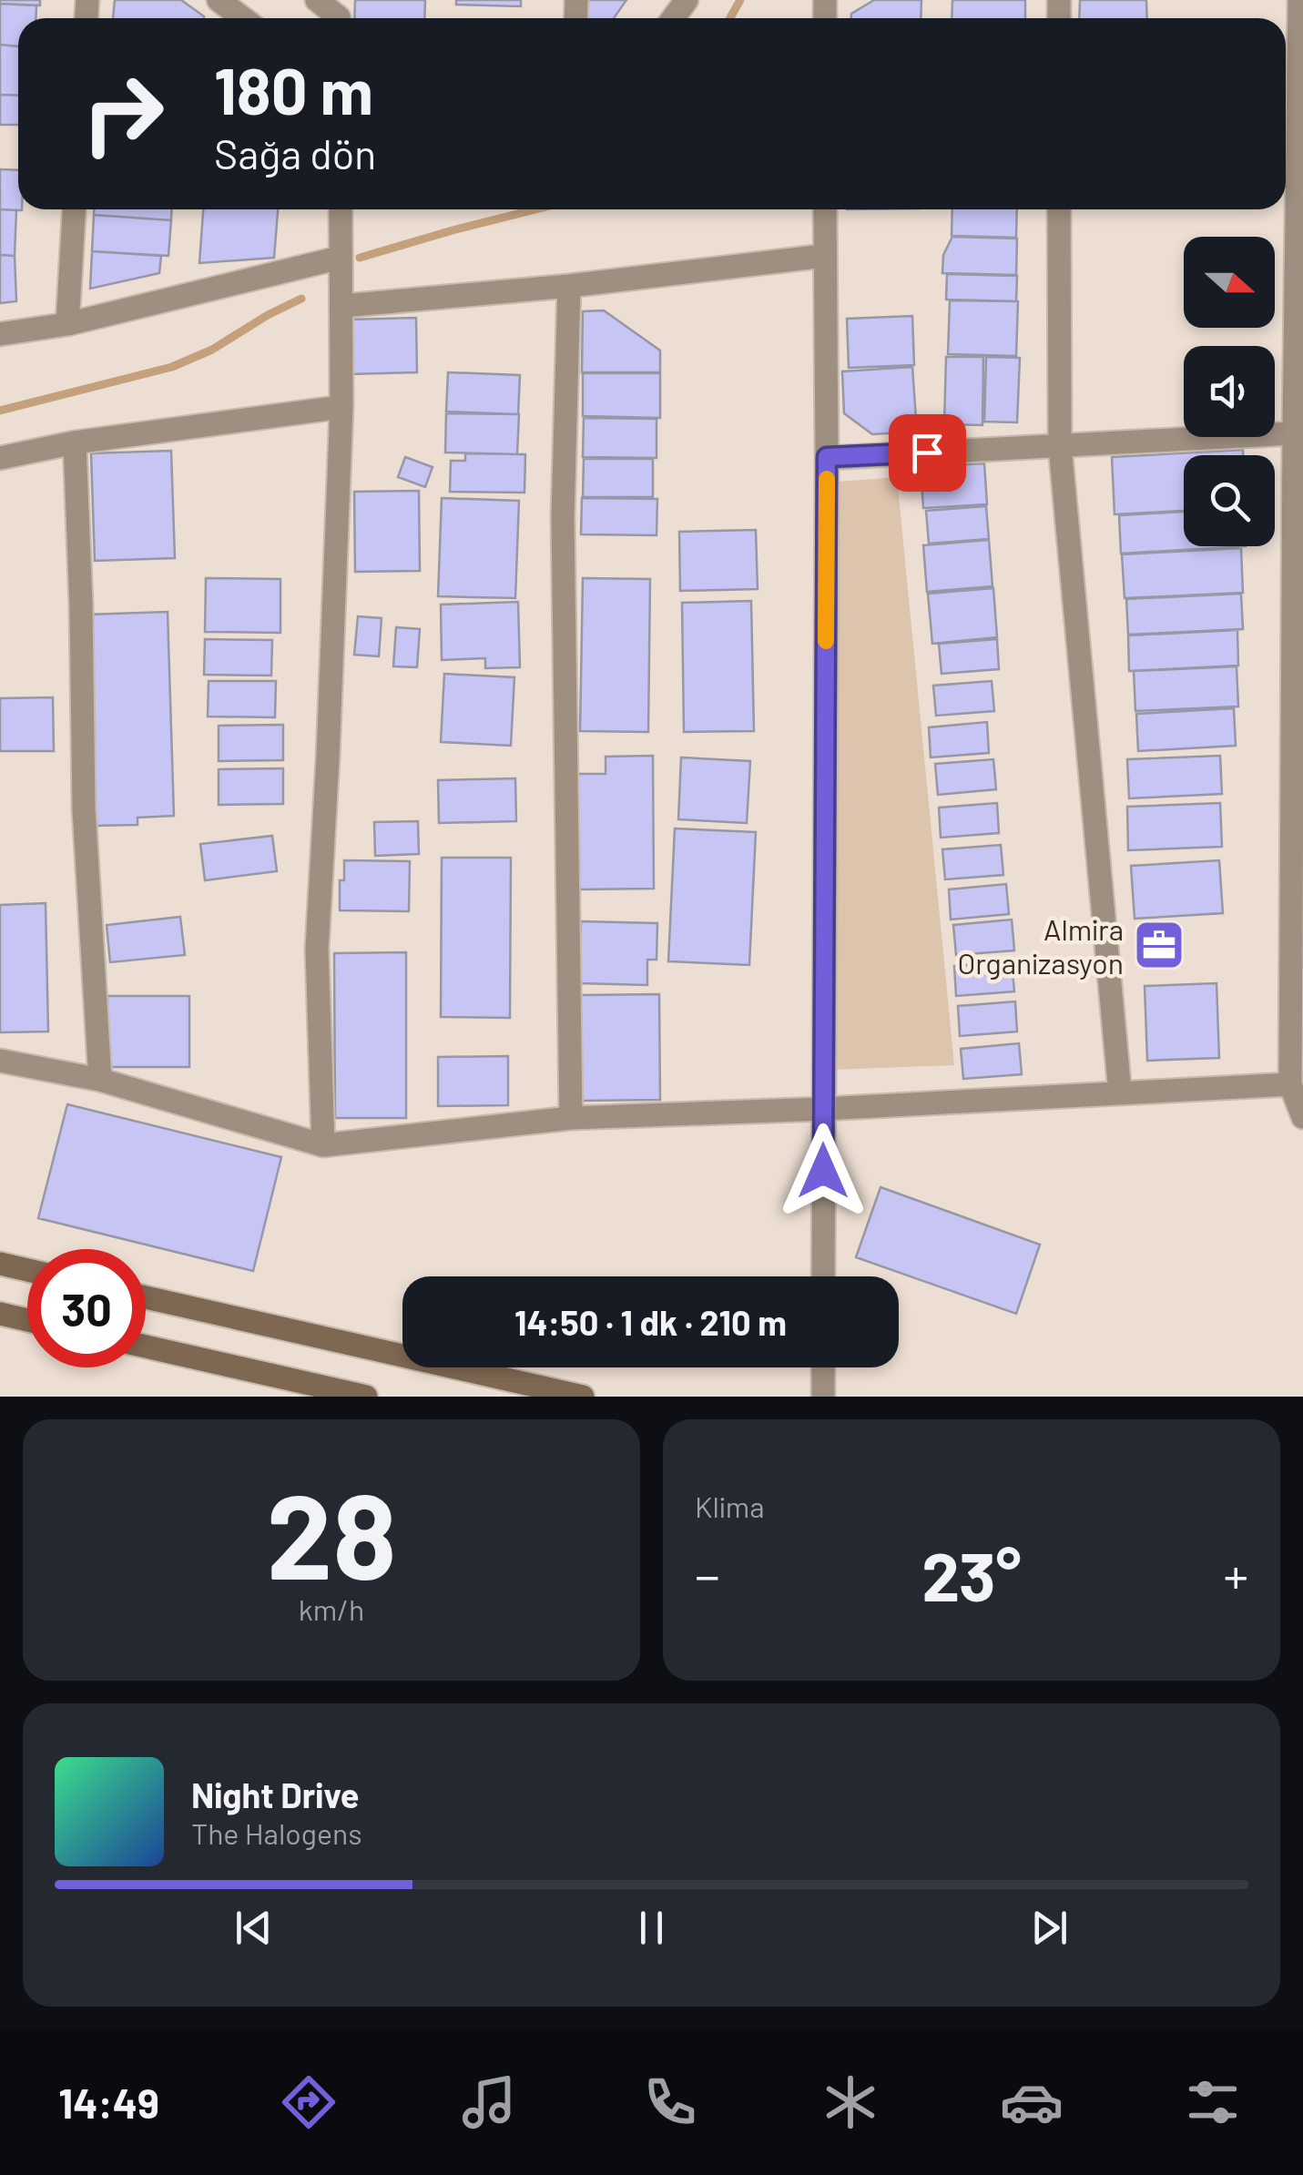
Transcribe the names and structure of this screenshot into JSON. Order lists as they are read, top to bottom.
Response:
{
  "places": {
    "office": ["Almira Organizasyon"]
  },
  "north": "right",
  "page": {
    "turn": ["180 m", "Sağa dön"],
    "limit": "30",
    "trip": "14:50 · 1 dk · 210 m",
    "tile": [
      ["28", "km/h"],
      "Klima"
    ],
    "heat": ["−", "23°", "+"],
    "song": ["Night Drive", "The Halogens"],
    "tabs": "14:49"
  }
}
